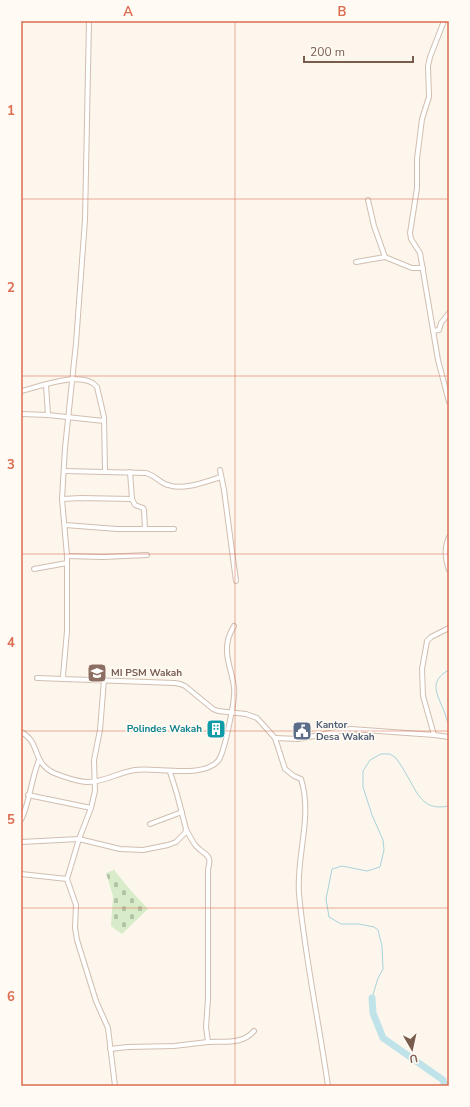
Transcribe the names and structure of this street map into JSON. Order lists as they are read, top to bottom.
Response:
{
  "places": {
    "school or university": ["MI PSM Wakah"],
    "building": ["Polindes Wakah"],
    "public building": ["Kantor Desa Wakah"]
  },
  "scale_bar": "200 m",
  "north": "bottom",
  "grid": {
    "columns": ["A", "B"],
    "rows": [
      "1",
      "2",
      "3",
      "4",
      "5",
      "6"
    ]
  }
}
